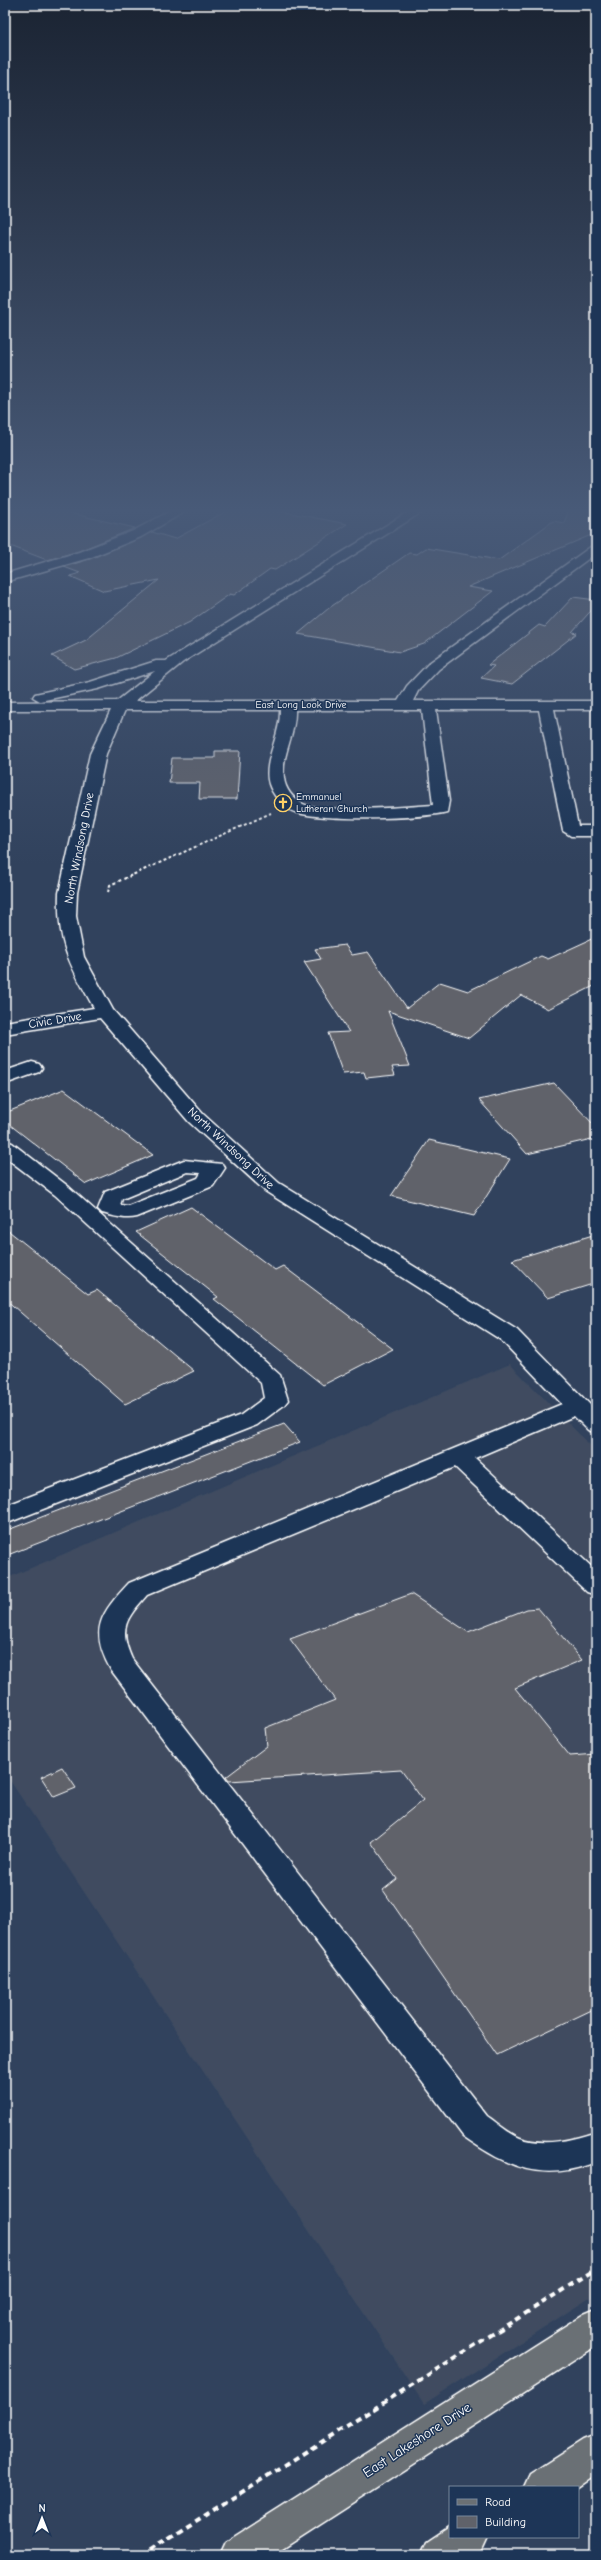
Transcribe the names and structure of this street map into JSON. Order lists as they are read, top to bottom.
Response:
{
  "streets": {
    "main road": ["East Lakeshore Drive"],
    "street": ["East Long Look Drive", "North Windsong Drive", "Civic Drive"]
  },
  "crossings": [
    ["East Long Look Drive", "North Windsong Drive"],
    ["North Windsong Drive", "Civic Drive"]
  ],
  "places": {
    "church": ["Emmanuel Lutheran Church"]
  },
  "legend": ["Road", "Building"],
  "north": "top"
}
